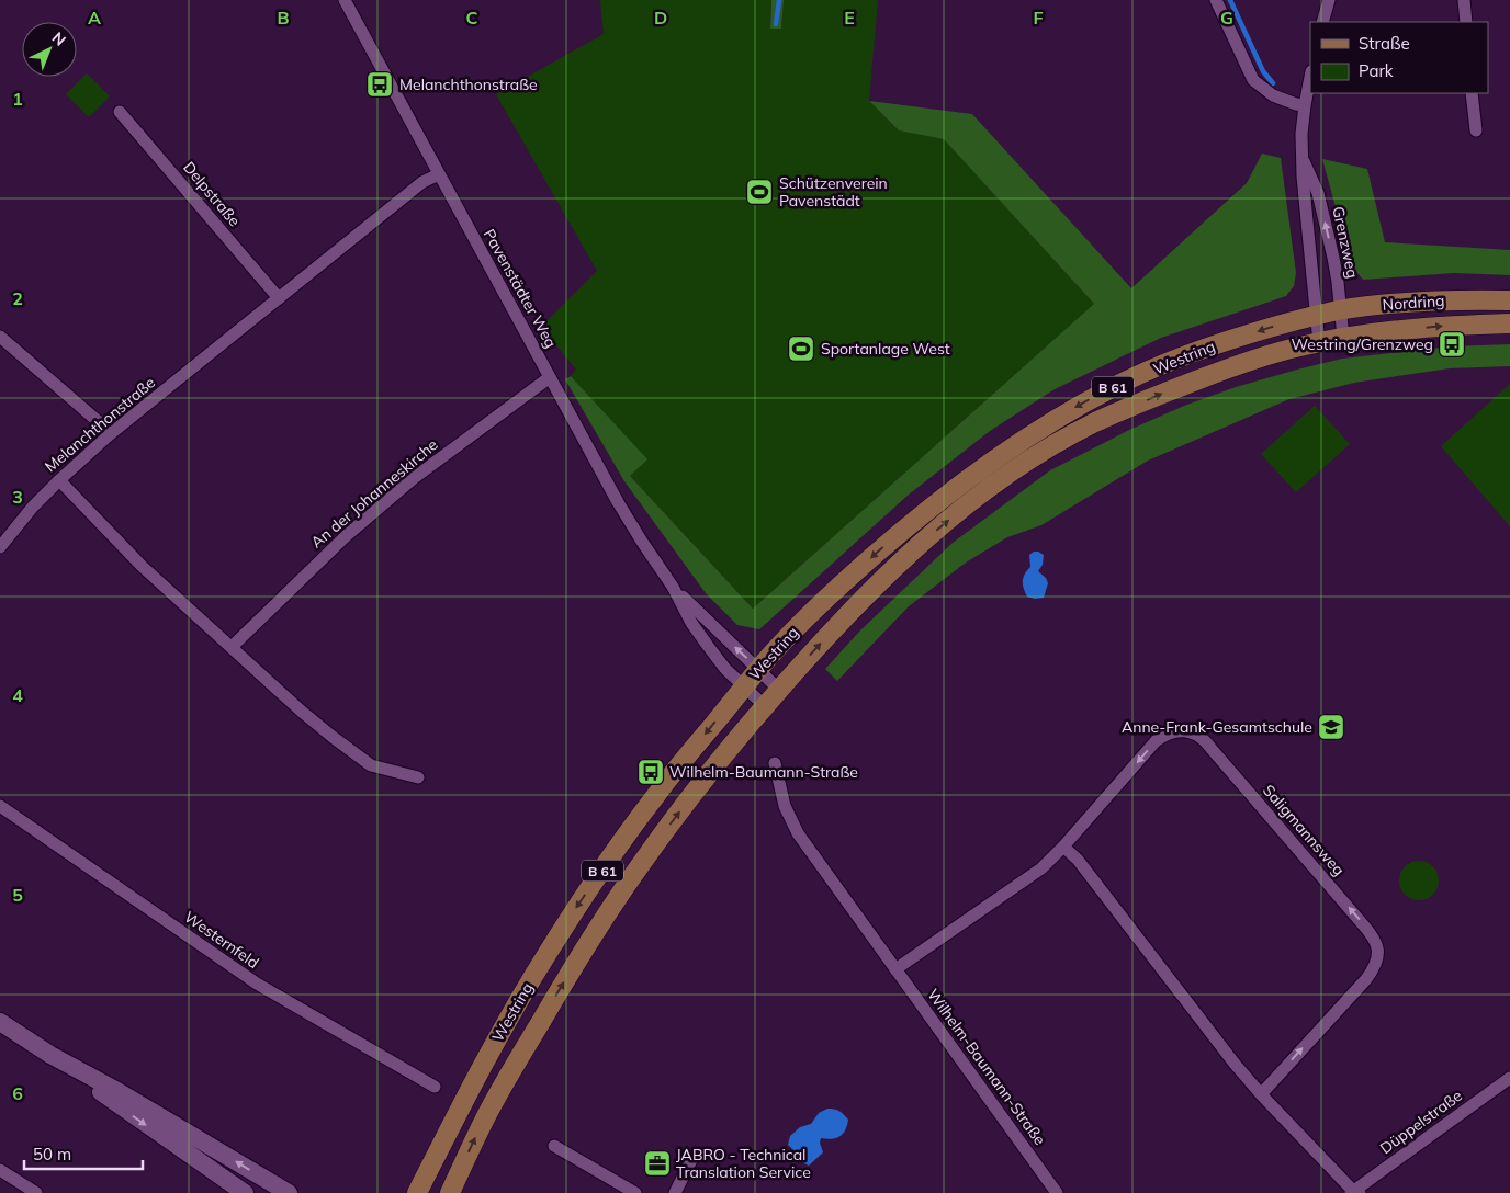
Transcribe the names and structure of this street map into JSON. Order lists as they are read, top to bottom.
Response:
{
  "streets": {
    "main road": ["Nordring", "Westring", "B 61"],
    "street": [
      "Delpstraße",
      "Grenzweg",
      "Pavenstädter Weg",
      "Melanchthonstraße",
      "An der Johanneskirche",
      "Saligmannsweg",
      "Westernfeld",
      "Wilhelm-Baumann-Straße",
      "Düppelstraße"
    ]
  },
  "crossings": [
    ["Delpstraße", "Melanchthonstraße"],
    ["Grenzweg", "Nordring"],
    ["Grenzweg", "Westring"],
    ["Pavenstädter Weg", "Westring"],
    ["Pavenstädter Weg", "Melanchthonstraße"],
    ["Pavenstädter Weg", "An der Johanneskirche"],
    ["Nordring", "Westring"],
    ["Saligmannsweg", "Wilhelm-Baumann-Straße"]
  ],
  "places": {
    "bus stop": ["Melanchthonstraße", "Westring/Grenzweg", "Wilhelm-Baumann-Straße"],
    "sports": ["Schützenverein Pavenstädt", "Sportanlage West"],
    "school or university": ["Anne-Frank-Gesamtschule"],
    "office": ["JABRO - Technical Translation Service"]
  },
  "legend": ["Straße", "Park"],
  "scale_bar": "50 m",
  "north": "top right",
  "grid": {
    "columns": [
      "A",
      "B",
      "C",
      "D",
      "E",
      "F",
      "G"
    ],
    "rows": [
      "1",
      "2",
      "3",
      "4",
      "5",
      "6"
    ]
  }
}
